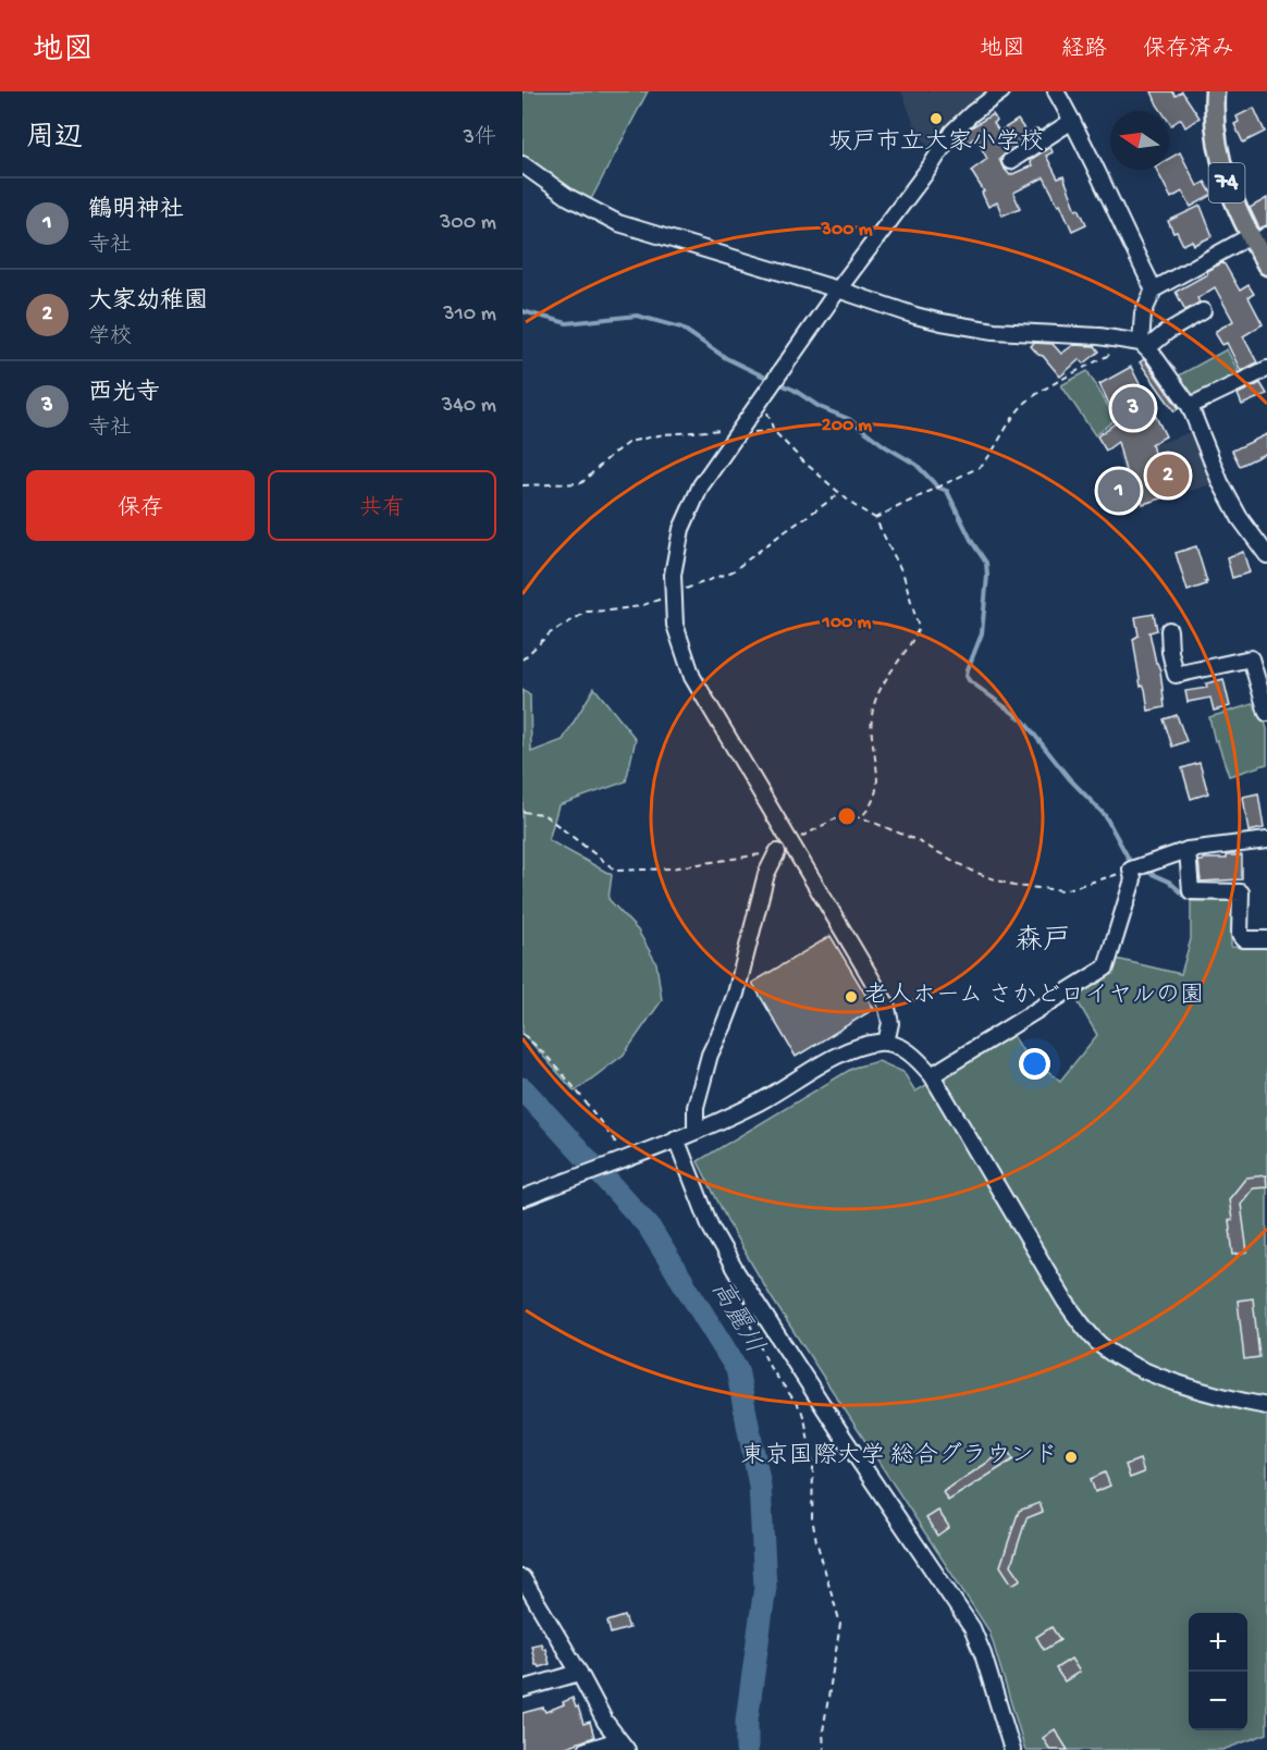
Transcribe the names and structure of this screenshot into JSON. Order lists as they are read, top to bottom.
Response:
{
  "streets": {
    "main road": ["74"]
  },
  "districts": ["森戸"],
  "water": ["高麗川"],
  "places": ["坂戸市立大家小学校", "老人ホーム さかどロイヤルの園", "東京国際大学 総合グラウンド"],
  "north": "left",
  "page": {
    "header": "地図",
    "nav": ["地図", "経路", "保存済み"],
    "heading": ["周辺", "3件"],
    "list": [
      {
        "mark": "1",
        "name": "鶴明神社",
        "note": "寺社",
        "value": "300 m"
      },
      {
        "mark": "2",
        "name": "大家幼稚園",
        "note": "学校",
        "value": "310 m"
      },
      {
        "mark": "3",
        "name": "西光寺",
        "note": "寺社",
        "value": "340 m"
      }
    ],
    "pins": ["3", "2", "1"],
    "buttons": ["保存", "共有"],
    "map_buttons": ["+", "−"]
  },
  "rings": ["300 m", "200 m", "100 m"]
}
